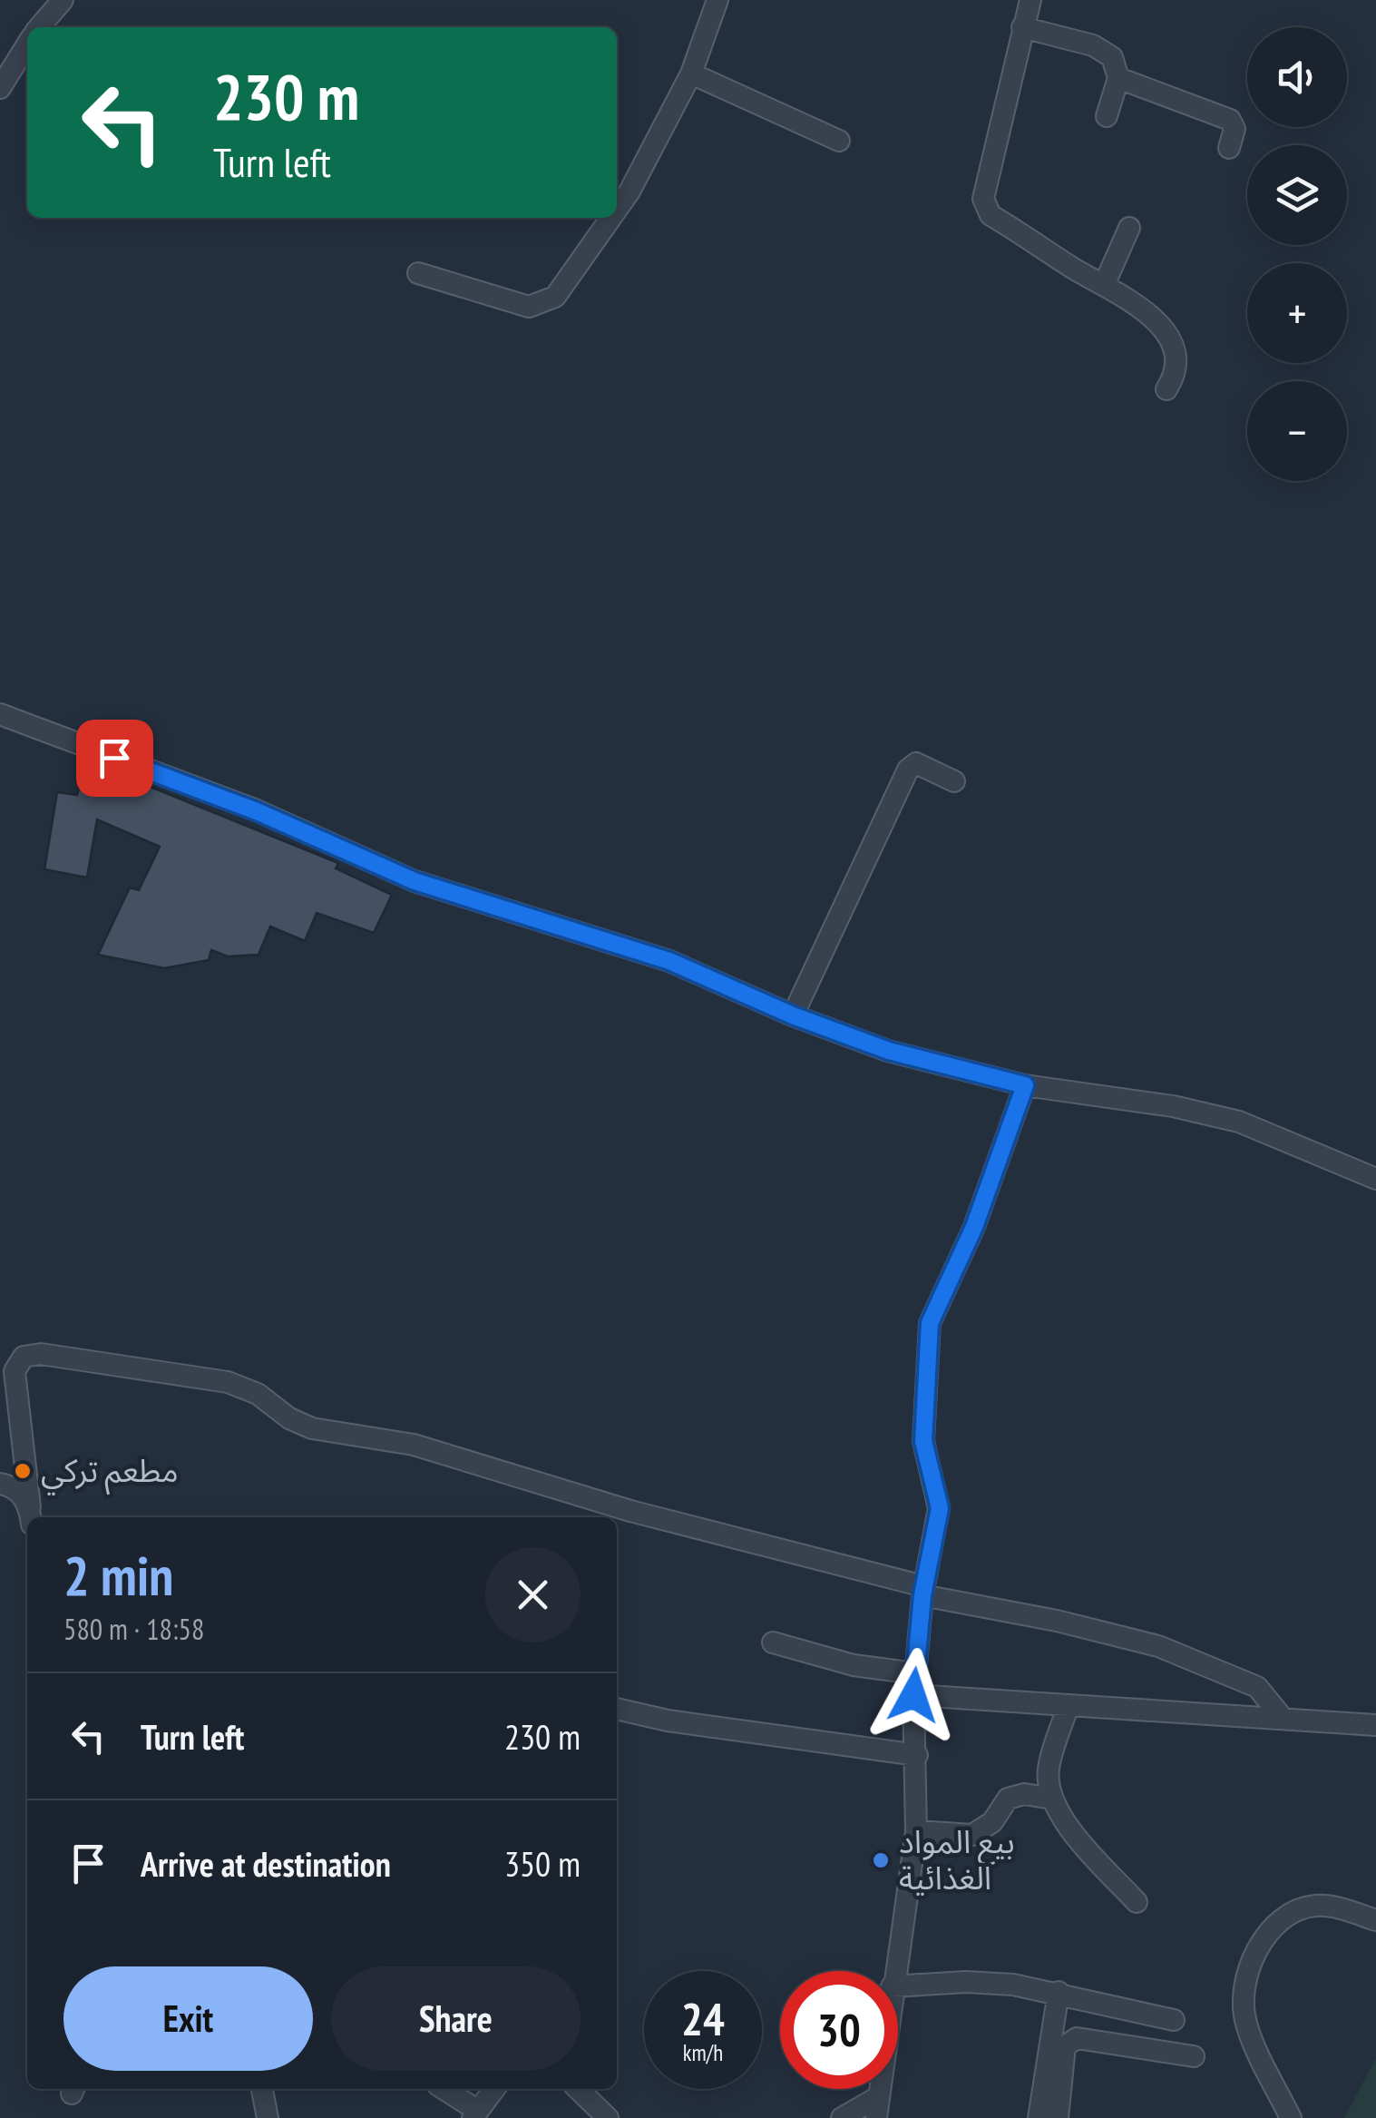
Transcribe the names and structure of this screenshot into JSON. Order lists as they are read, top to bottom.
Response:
{
  "places": ["مطعم تركي", "بيع المواد الغذائية"],
  "page": {
    "map_buttons": ["+", "−"],
    "turn": ["230 m", "Turn left"],
    "heading": ["2 min", "580 m · 18:58"],
    "list": [
      {
        "name": "Turn left",
        "value": "230 m"
      },
      {
        "name": "Arrive at destination",
        "value": "350 m"
      }
    ],
    "buttons": ["Exit", "Share"],
    "speed": "24 km/h",
    "limit": "30"
  }
}
